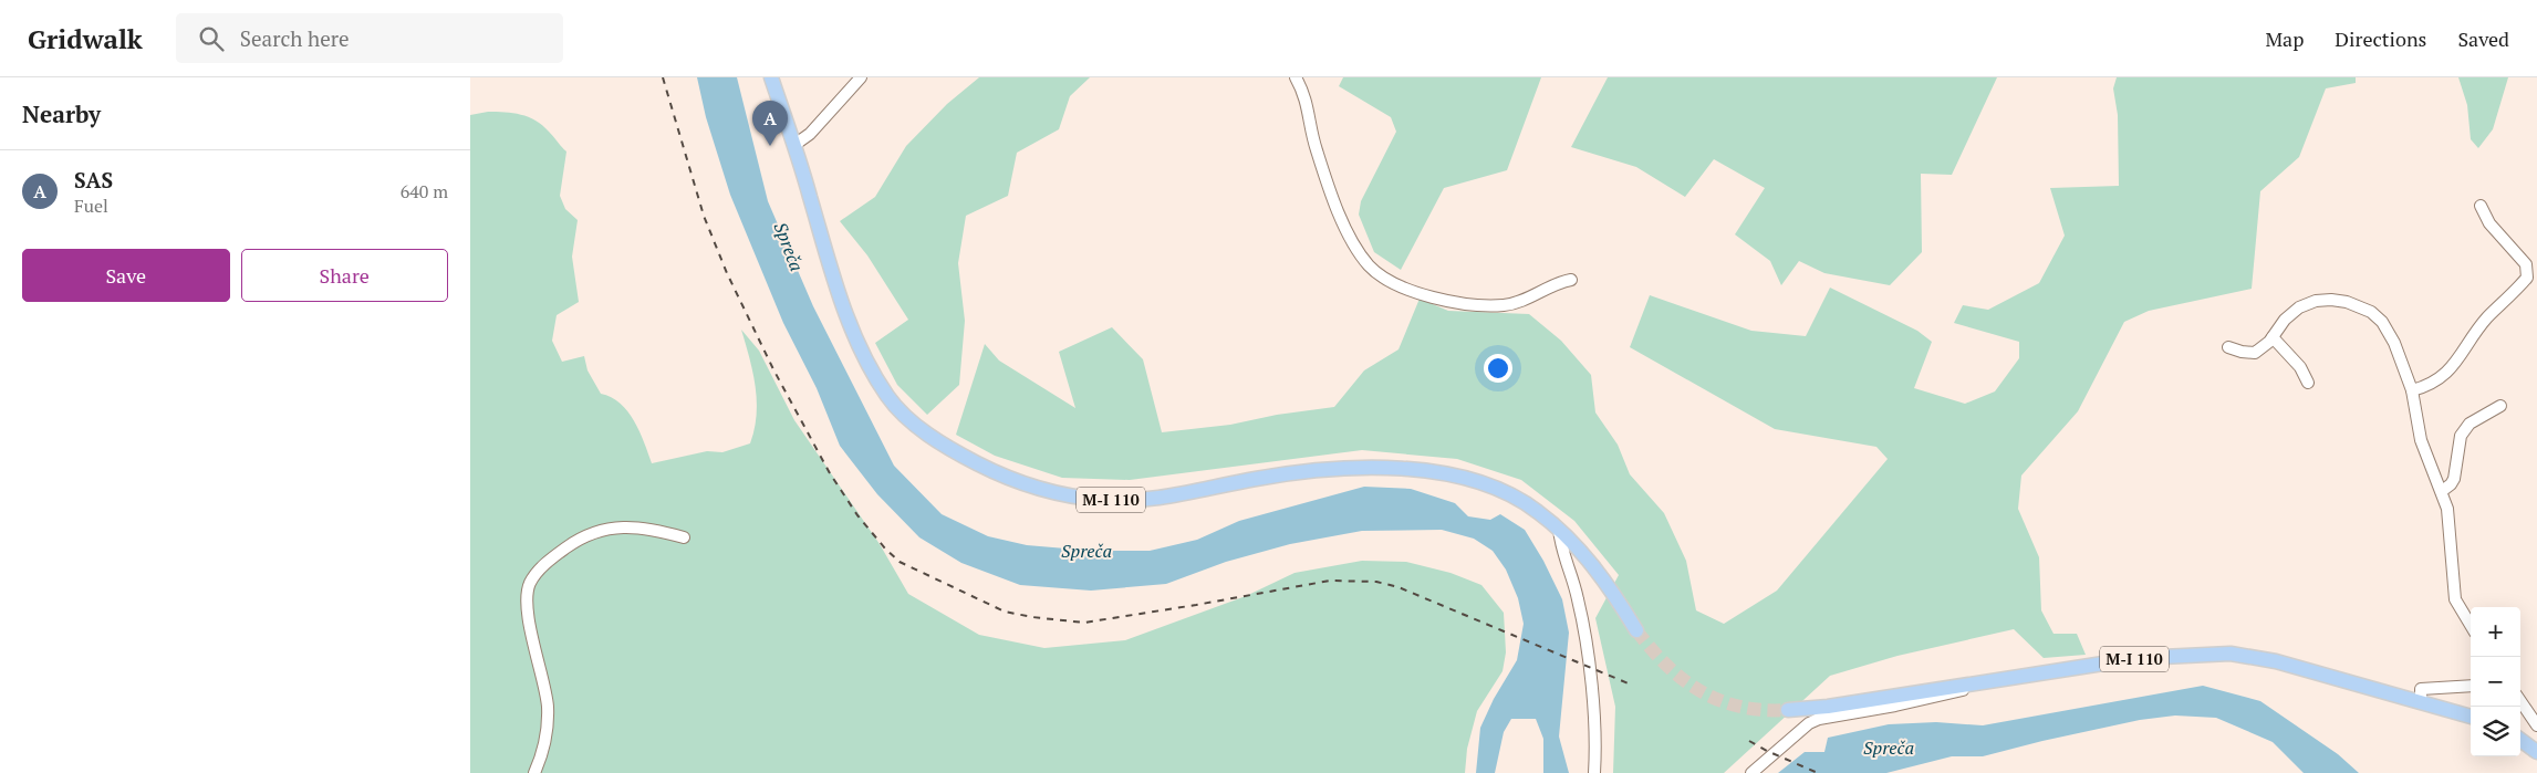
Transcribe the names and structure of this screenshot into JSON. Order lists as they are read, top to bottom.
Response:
{
  "streets": {
    "main road": ["M-I 110"]
  },
  "water": ["Spreča"],
  "page": {
    "header": "Gridwalk",
    "search": "Search here",
    "nav": ["Map", "Directions", "Saved"],
    "heading": "Nearby",
    "pins": "A",
    "list": [
      {
        "mark": "A",
        "name": "SAS",
        "note": "Fuel",
        "value": "640 m"
      }
    ],
    "buttons": ["Save", "Share"],
    "map_buttons": ["+", "−"]
  }
}
